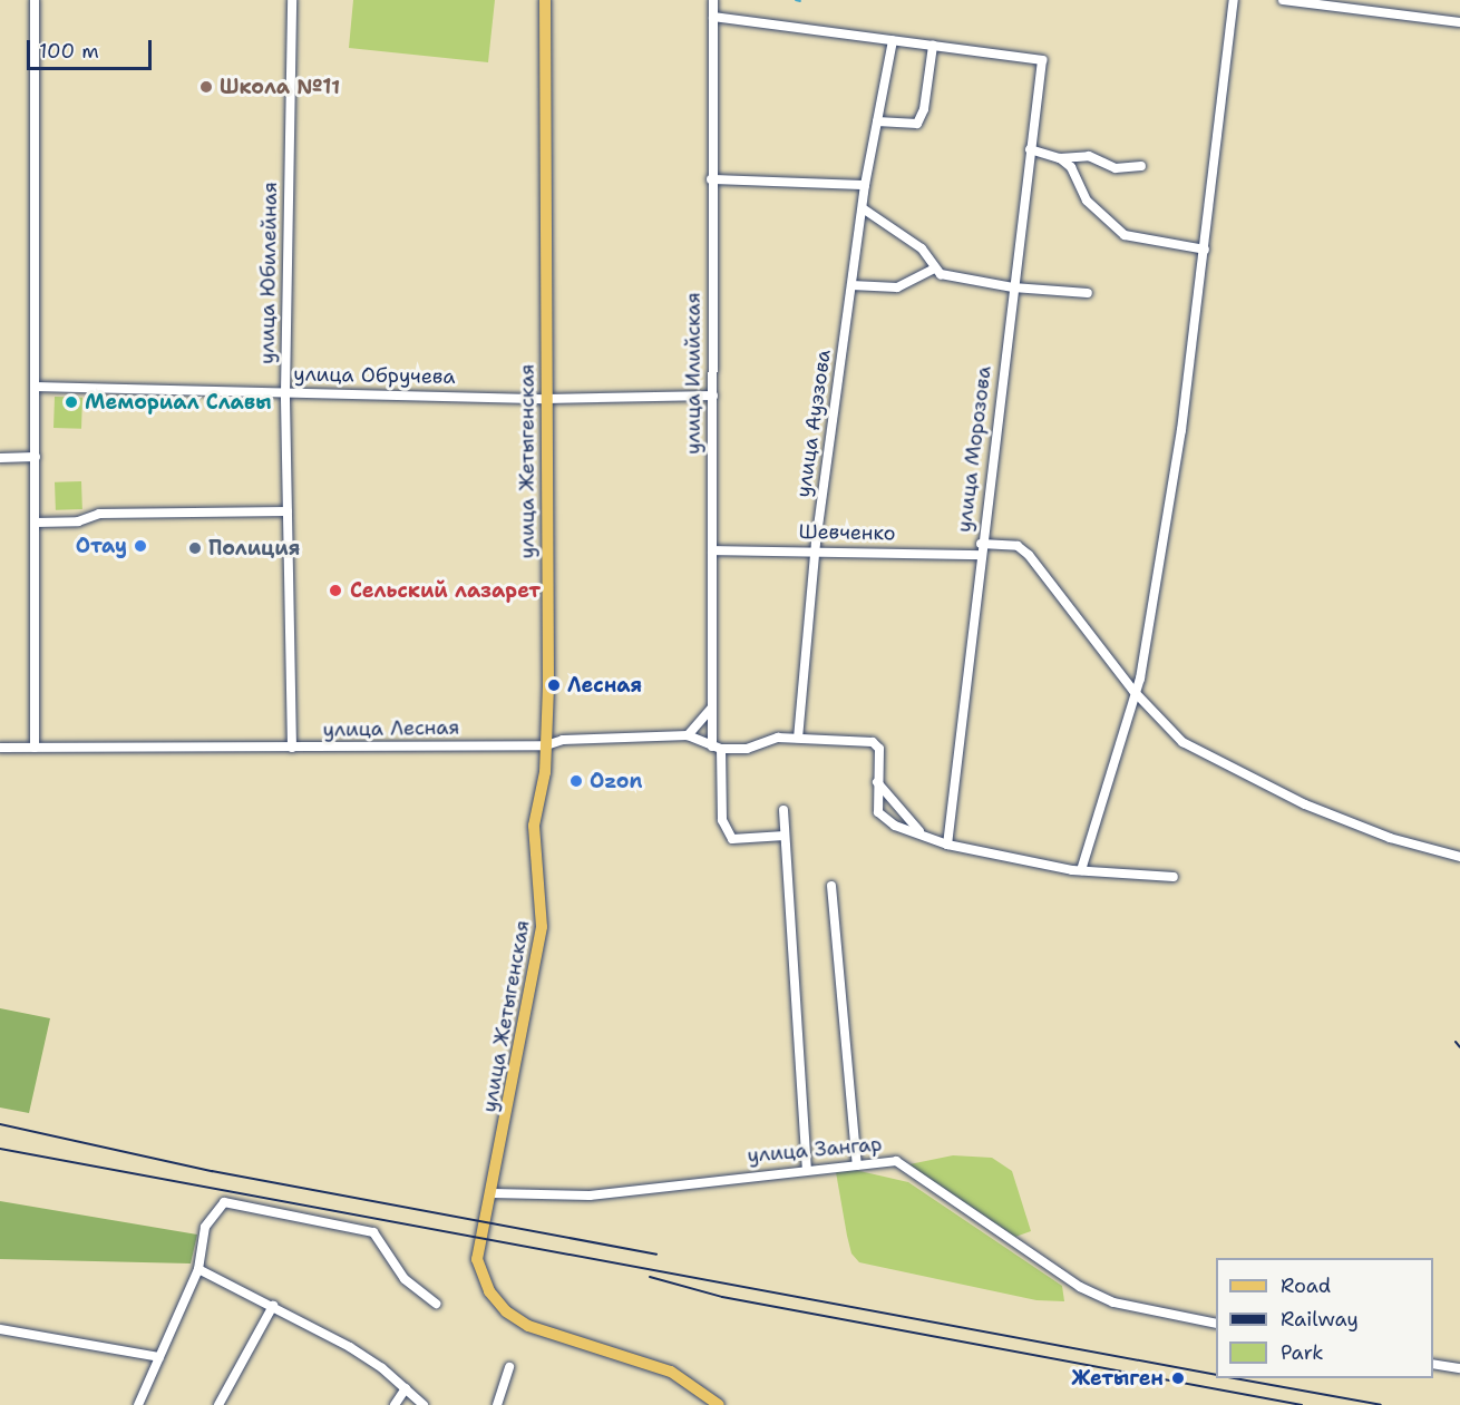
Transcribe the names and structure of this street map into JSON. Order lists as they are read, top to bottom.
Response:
{
  "streets": {
    "main road": ["улица Жетыгенская"],
    "street": [
      "улица Юбилейная",
      "улица Илийская",
      "улица Обручева",
      "улица Ауэзова",
      "улица Морозова",
      "Шевченко",
      "улица Лесная",
      "улица Зангар"
    ]
  },
  "crossings": [
    ["улица Юбилейная", "улица Обручева"],
    ["улица Юбилейная", "улица Лесная"],
    ["улица Илийская", "улица Обручева"],
    ["улица Илийская", "Шевченко"],
    ["улица Илийская", "улица Лесная"],
    ["улица Обручева", "улица Жетыгенская"],
    ["улица Ауэзова", "Шевченко"],
    ["улица Ауэзова", "улица Лесная"],
    ["улица Морозова", "Шевченко"],
    ["улица Жетыгенская", "улица Лесная"],
    ["улица Жетыгенская", "улица Зангар"]
  ],
  "places": [
    "Школа №11",
    "Мемориал Славы",
    "Отау",
    "Полиция",
    "Сельский лазарет",
    "Лесная",
    "Ozon",
    "Жетыген"
  ],
  "legend": ["Road", "Railway", "Park"],
  "scale_bar": "100 m"
}
